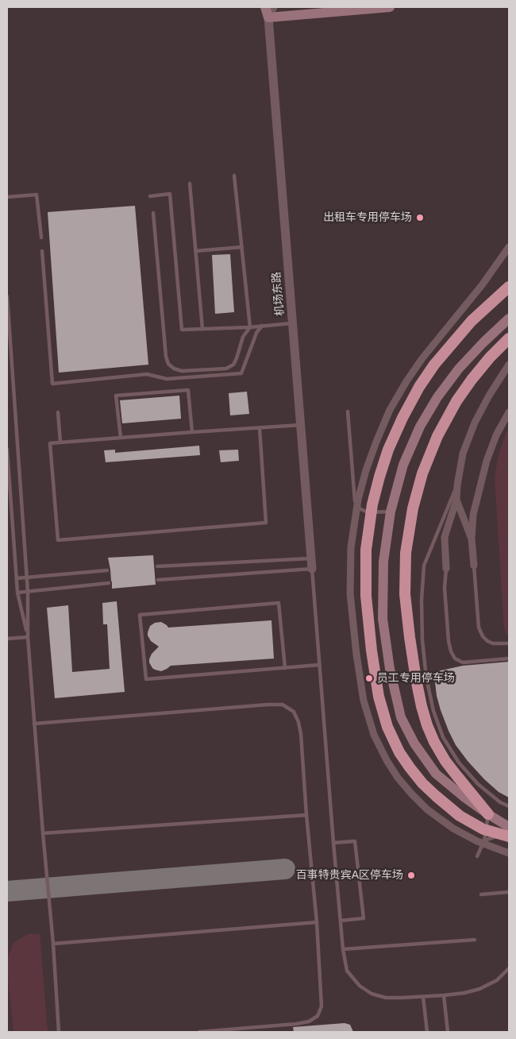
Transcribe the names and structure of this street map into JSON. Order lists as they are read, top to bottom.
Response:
{
  "streets": {
    "main road": ["机场东路"]
  },
  "places": ["出租车专用停车场", "员工专用停车场", "百事特贵宾A区停车场"]
}
